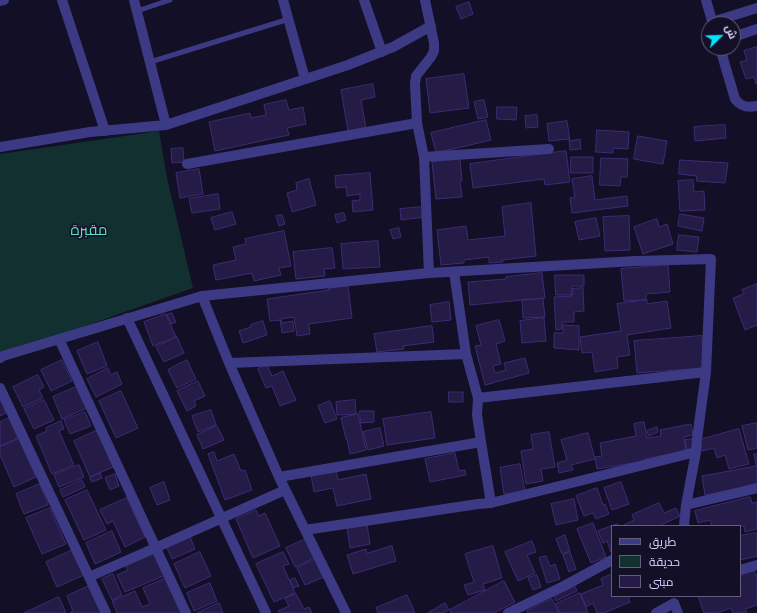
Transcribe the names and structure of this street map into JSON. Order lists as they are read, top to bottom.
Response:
{
  "parks": ["مقبرة"],
  "legend": ["طريق", "حديقة", "مبنى"],
  "north": "top right"
}
